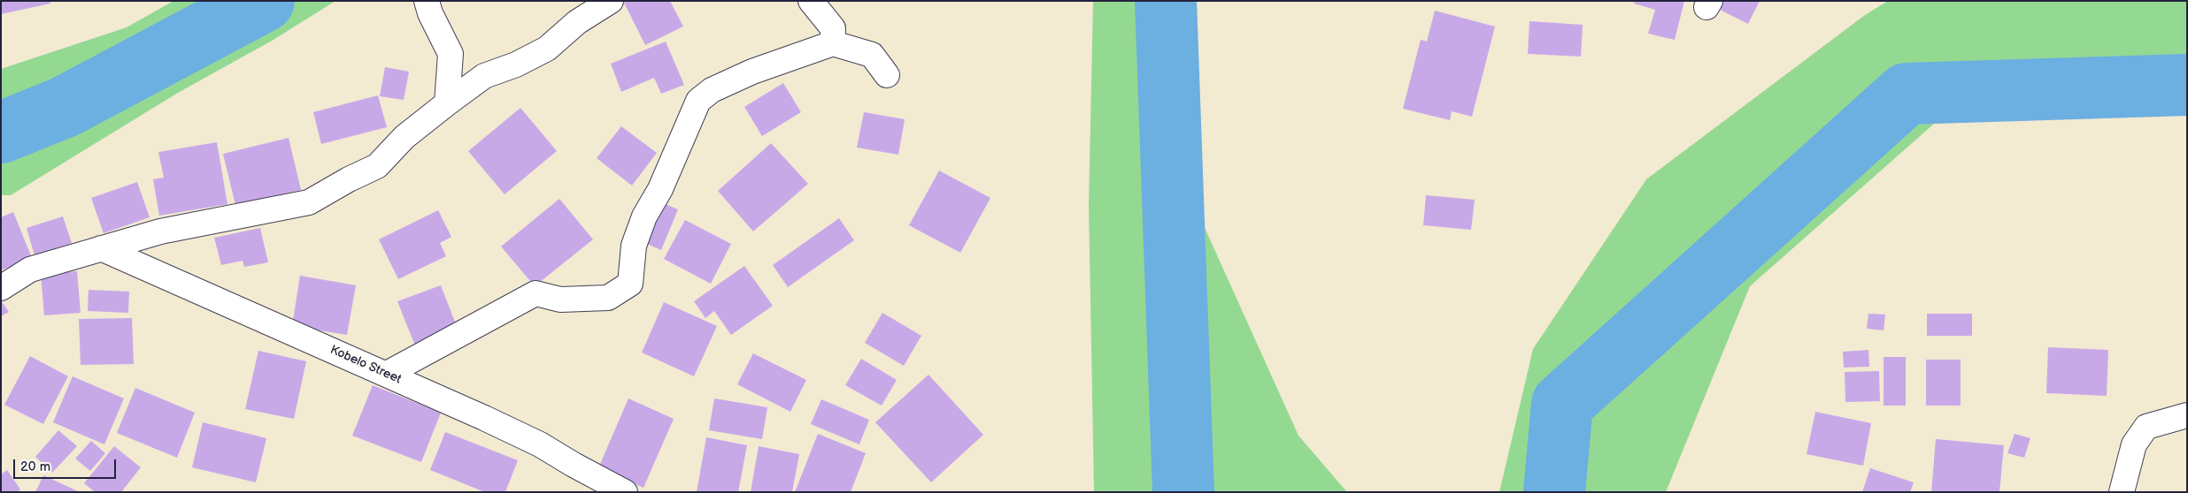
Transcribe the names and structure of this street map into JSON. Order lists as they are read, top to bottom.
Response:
{
  "streets": {
    "street": ["Kobelo Street"]
  },
  "scale_bar": "20 m"
}
